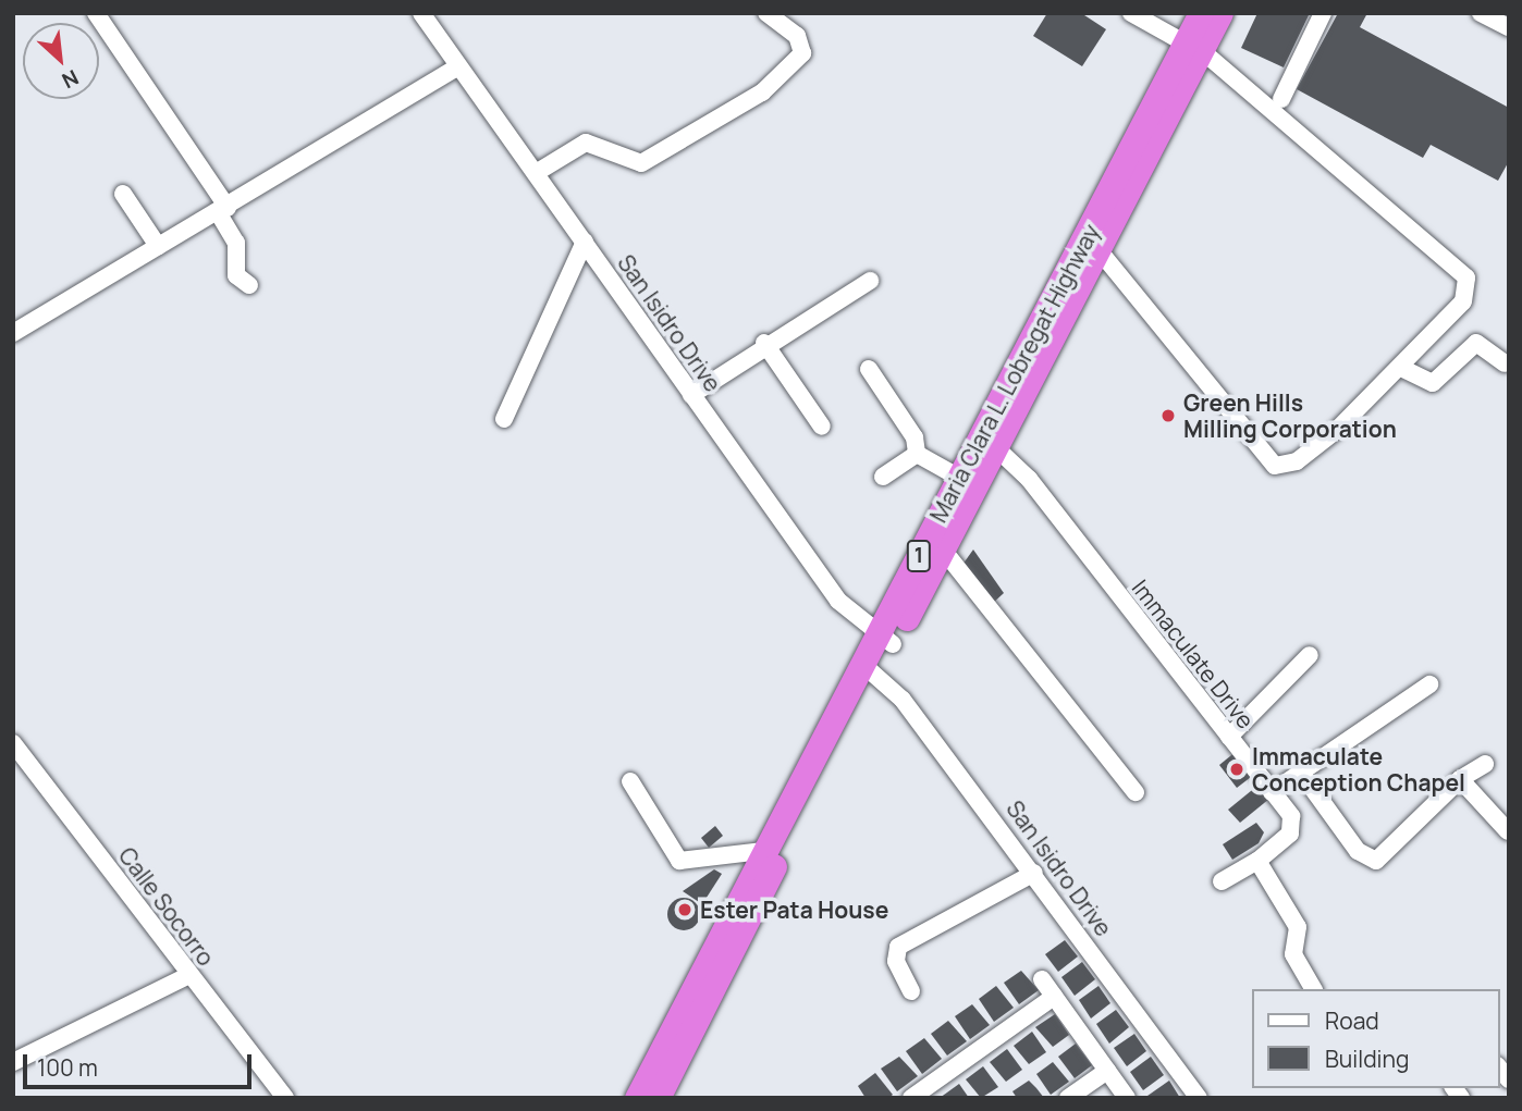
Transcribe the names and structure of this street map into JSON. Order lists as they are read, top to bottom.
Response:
{
  "streets": {
    "highway": ["Maria Clara L. Lobregat Highway", "1"],
    "street": ["San Isidro Drive", "Immaculate Drive", "Calle Socorro"]
  },
  "crossings": [
    ["San Isidro Drive", "Maria Clara L. Lobregat Highway"],
    ["Maria Clara L. Lobregat Highway", "Immaculate Drive"]
  ],
  "places": ["Green Hills Milling Corporation", "Immaculate Conception Chapel", "Ester Pata House"],
  "legend": ["Road", "Building"],
  "scale_bar": "100 m",
  "north": "bottom right"
}
